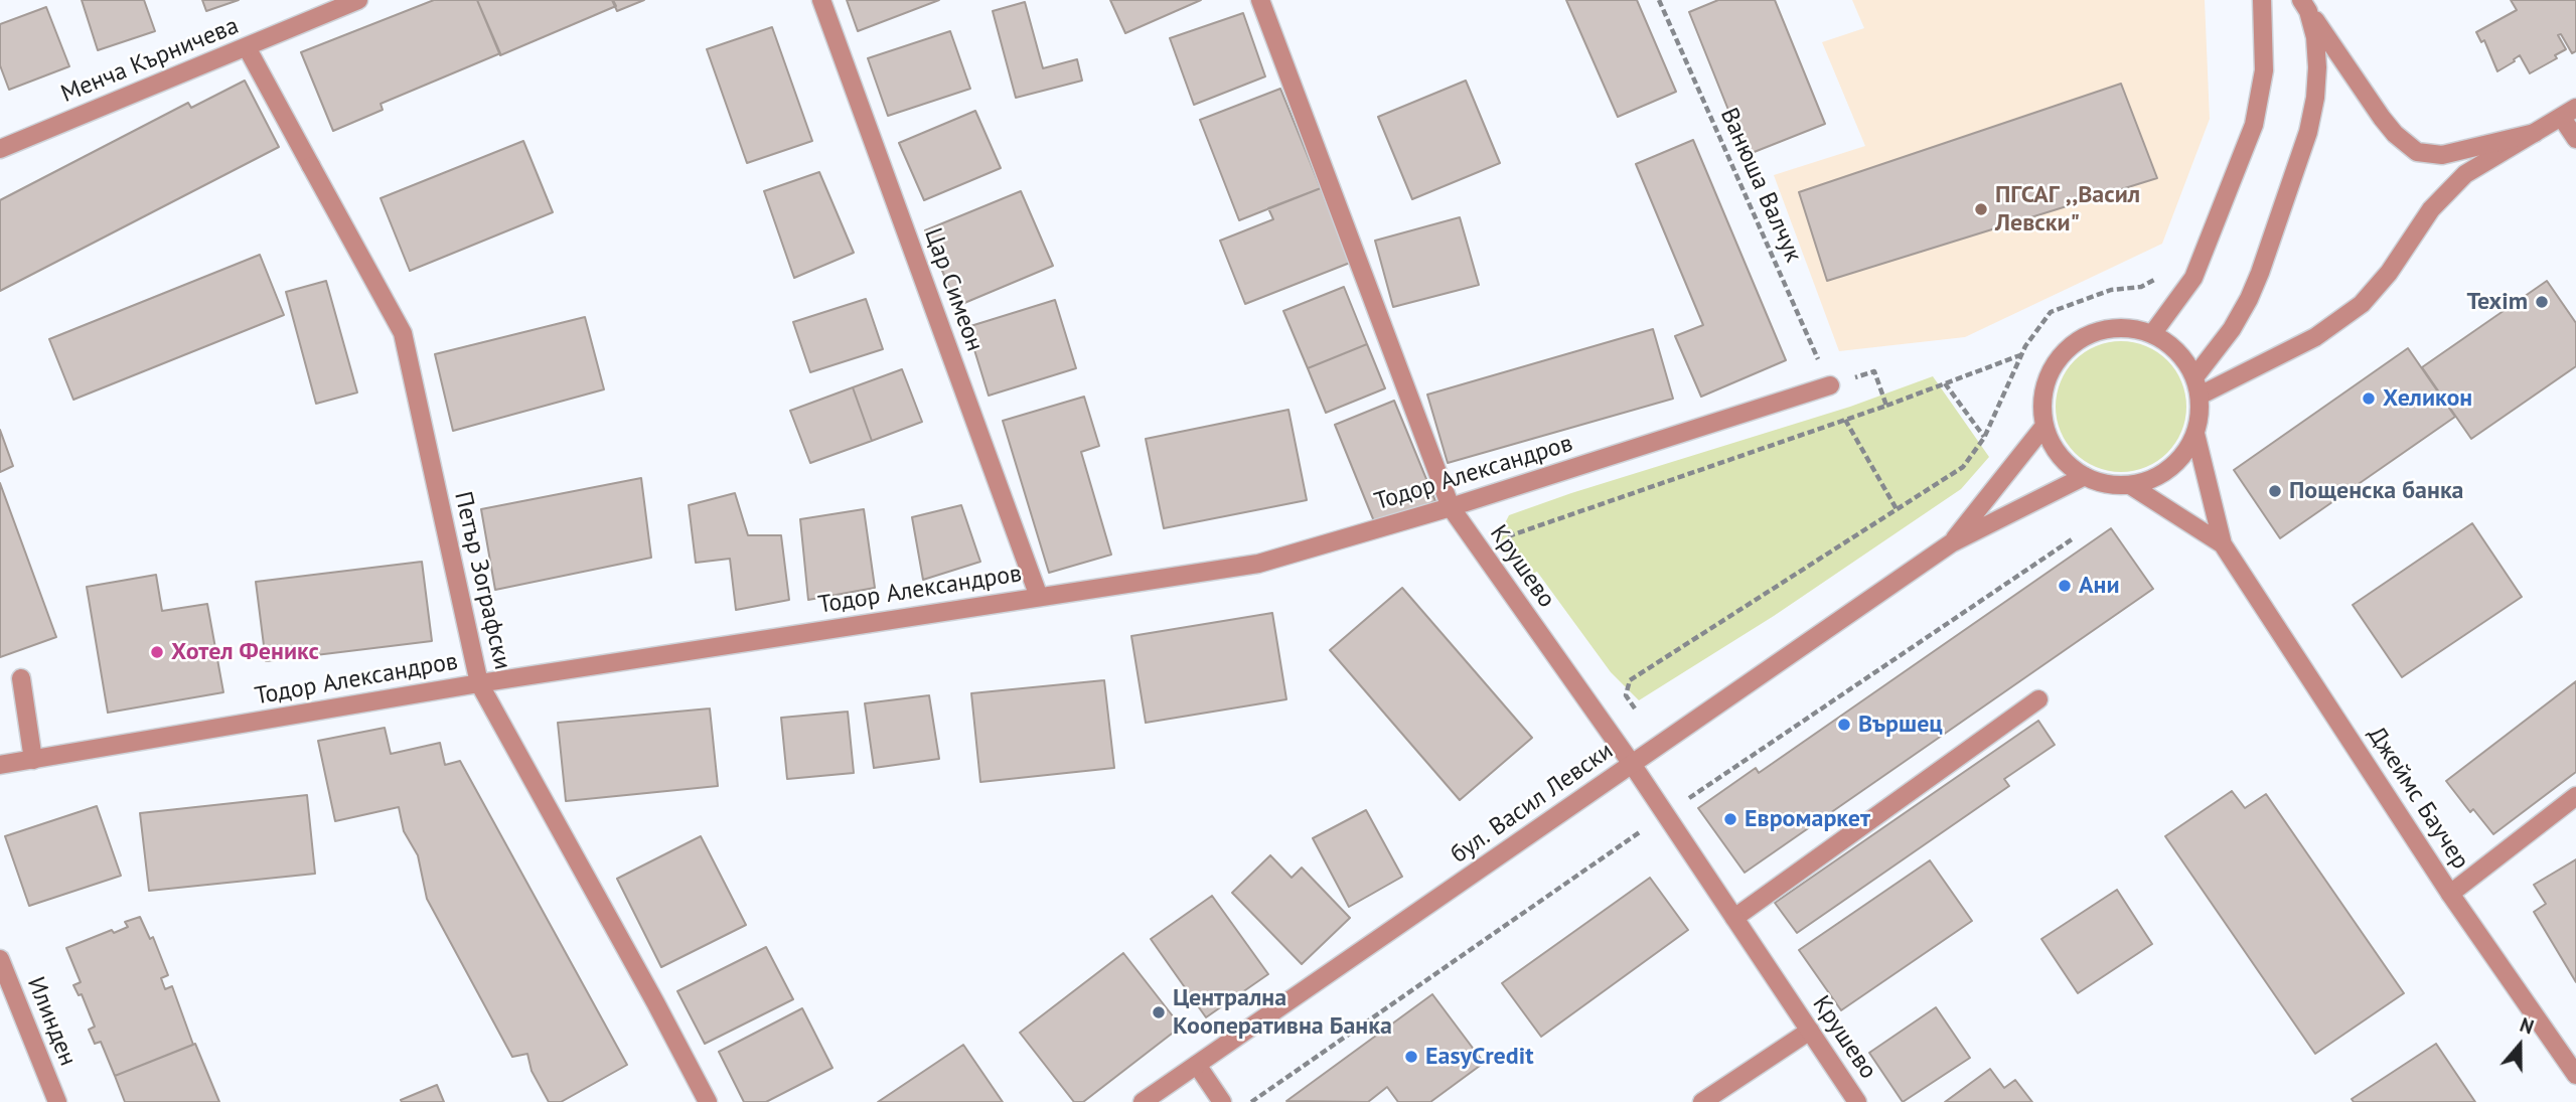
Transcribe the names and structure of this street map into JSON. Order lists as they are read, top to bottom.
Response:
{
  "streets": {
    "street": [
      "Менча Кърничева",
      "Цар Симеон",
      "Тодор Александров",
      "Крушево",
      "Петър Зографски",
      "Джеймс Баучер",
      "бул. Васил Левски",
      "Илинден"
    ],
    "path": ["Ванюша Валчук"]
  },
  "crossings": [
    ["Менча Кърничева", "Петър Зографски"],
    ["Ванюша Валчук", "Тодор Александров"],
    ["Цар Симеон", "Тодор Александров"],
    ["Тодор Александров", "Крушево"],
    ["Тодор Александров", "Петър Зографски"],
    ["Крушево", "бул. Васил Левски"]
  ],
  "places": [
    "ПГСАГ ,,Васил Левски\"",
    "Texim",
    "Хеликон",
    "Пощенска банка",
    "Ани",
    "Хотел Феникс",
    "Вършец",
    "Евромаркет",
    "Централна Кооперативна Банка",
    "EasyCredit"
  ],
  "north": "top"
}
